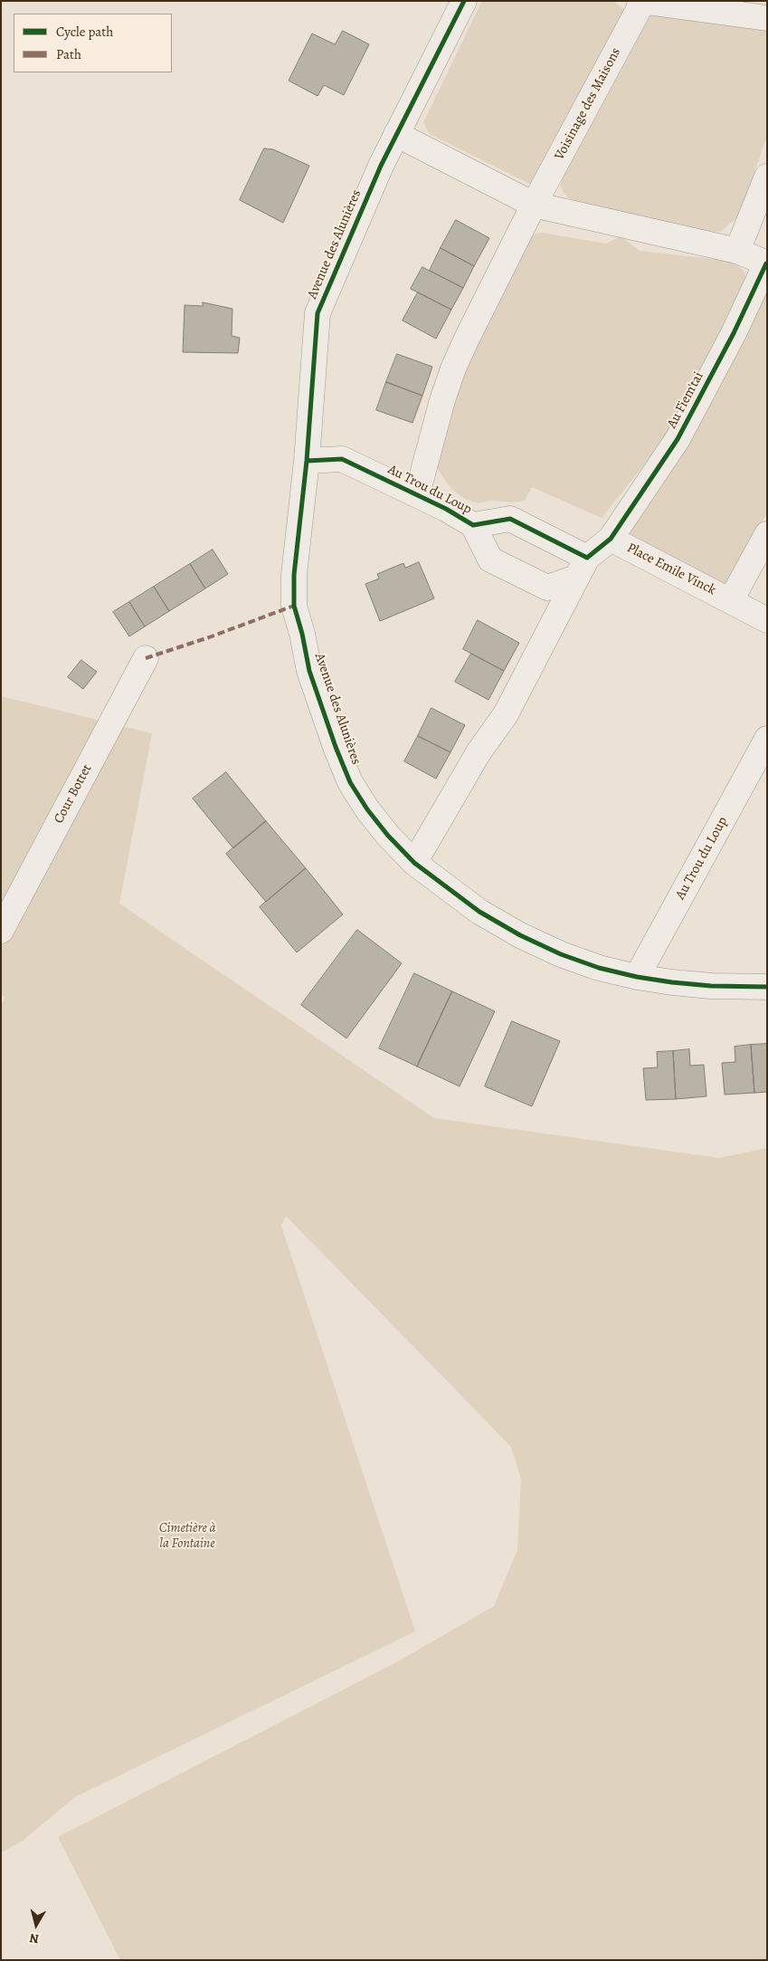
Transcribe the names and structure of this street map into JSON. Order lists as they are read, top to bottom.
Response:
{
  "streets": {
    "street": [
      "Voisinage des Maisons",
      "Avenue des Alunières",
      "Au Fiem'tai",
      "Au Trou du Loup",
      "Place Emile Vinck",
      "Cour Bottet"
    ]
  },
  "crossings": [
    ["Voisinage des Maisons", "Au Fiem'tai"],
    ["Avenue des Alunières", "Au Fiem'tai"],
    ["Avenue des Alunières", "Au Trou du Loup"],
    ["Au Fiem'tai", "Au Trou du Loup"],
    ["Au Fiem'tai", "Place Emile Vinck"],
    ["Au Trou du Loup", "Place Emile Vinck"]
  ],
  "parks": ["Cimetière à la Fontaine"],
  "legend": ["Cycle path", "Path"],
  "north": "bottom"
}
